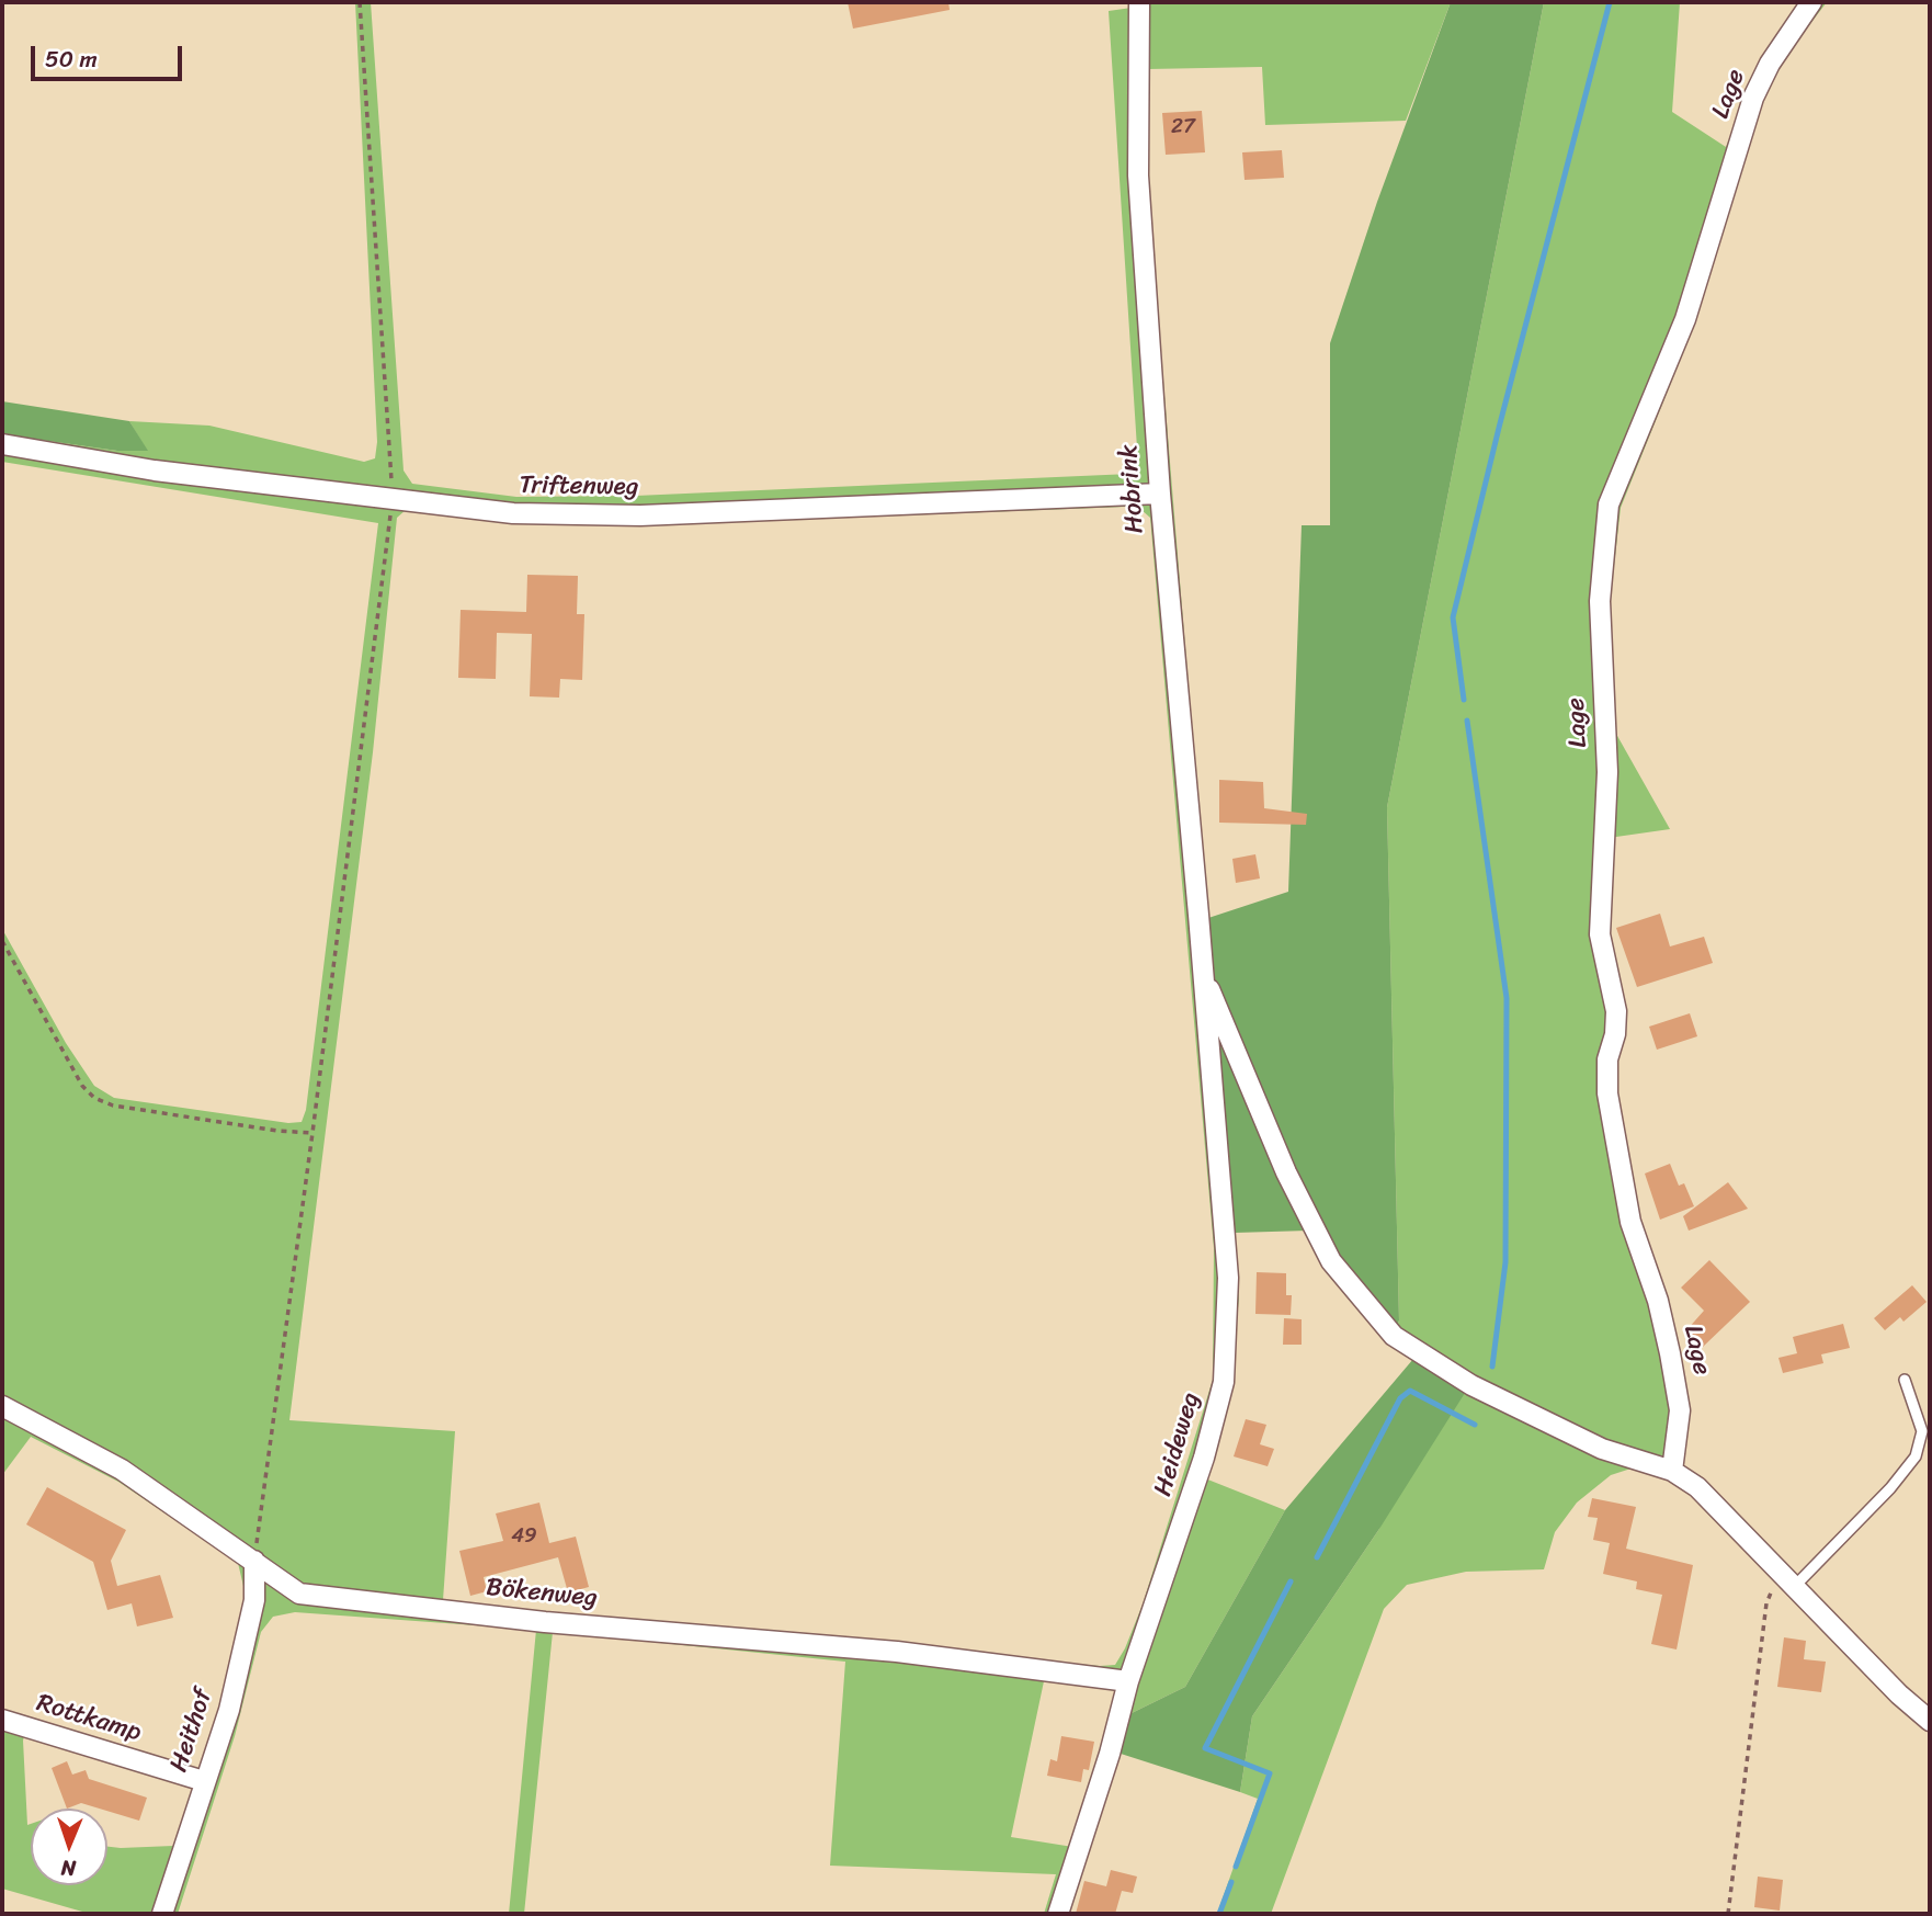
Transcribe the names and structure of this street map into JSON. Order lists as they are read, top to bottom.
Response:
{
  "streets": {
    "street": [
      "Lage",
      "Triftenweg",
      "Hobrink",
      "Heideweg",
      "Bökenweg",
      "Rottkamp",
      "Heithof"
    ]
  },
  "crossings": [
    ["Triftenweg", "Hobrink"],
    ["Hobrink", "Heideweg"],
    ["Heideweg", "Bökenweg"],
    ["Bökenweg", "Heithof"],
    ["Rottkamp", "Heithof"]
  ],
  "house_numbers": ["27", "49"],
  "scale_bar": "50 m",
  "north": "bottom"
}
